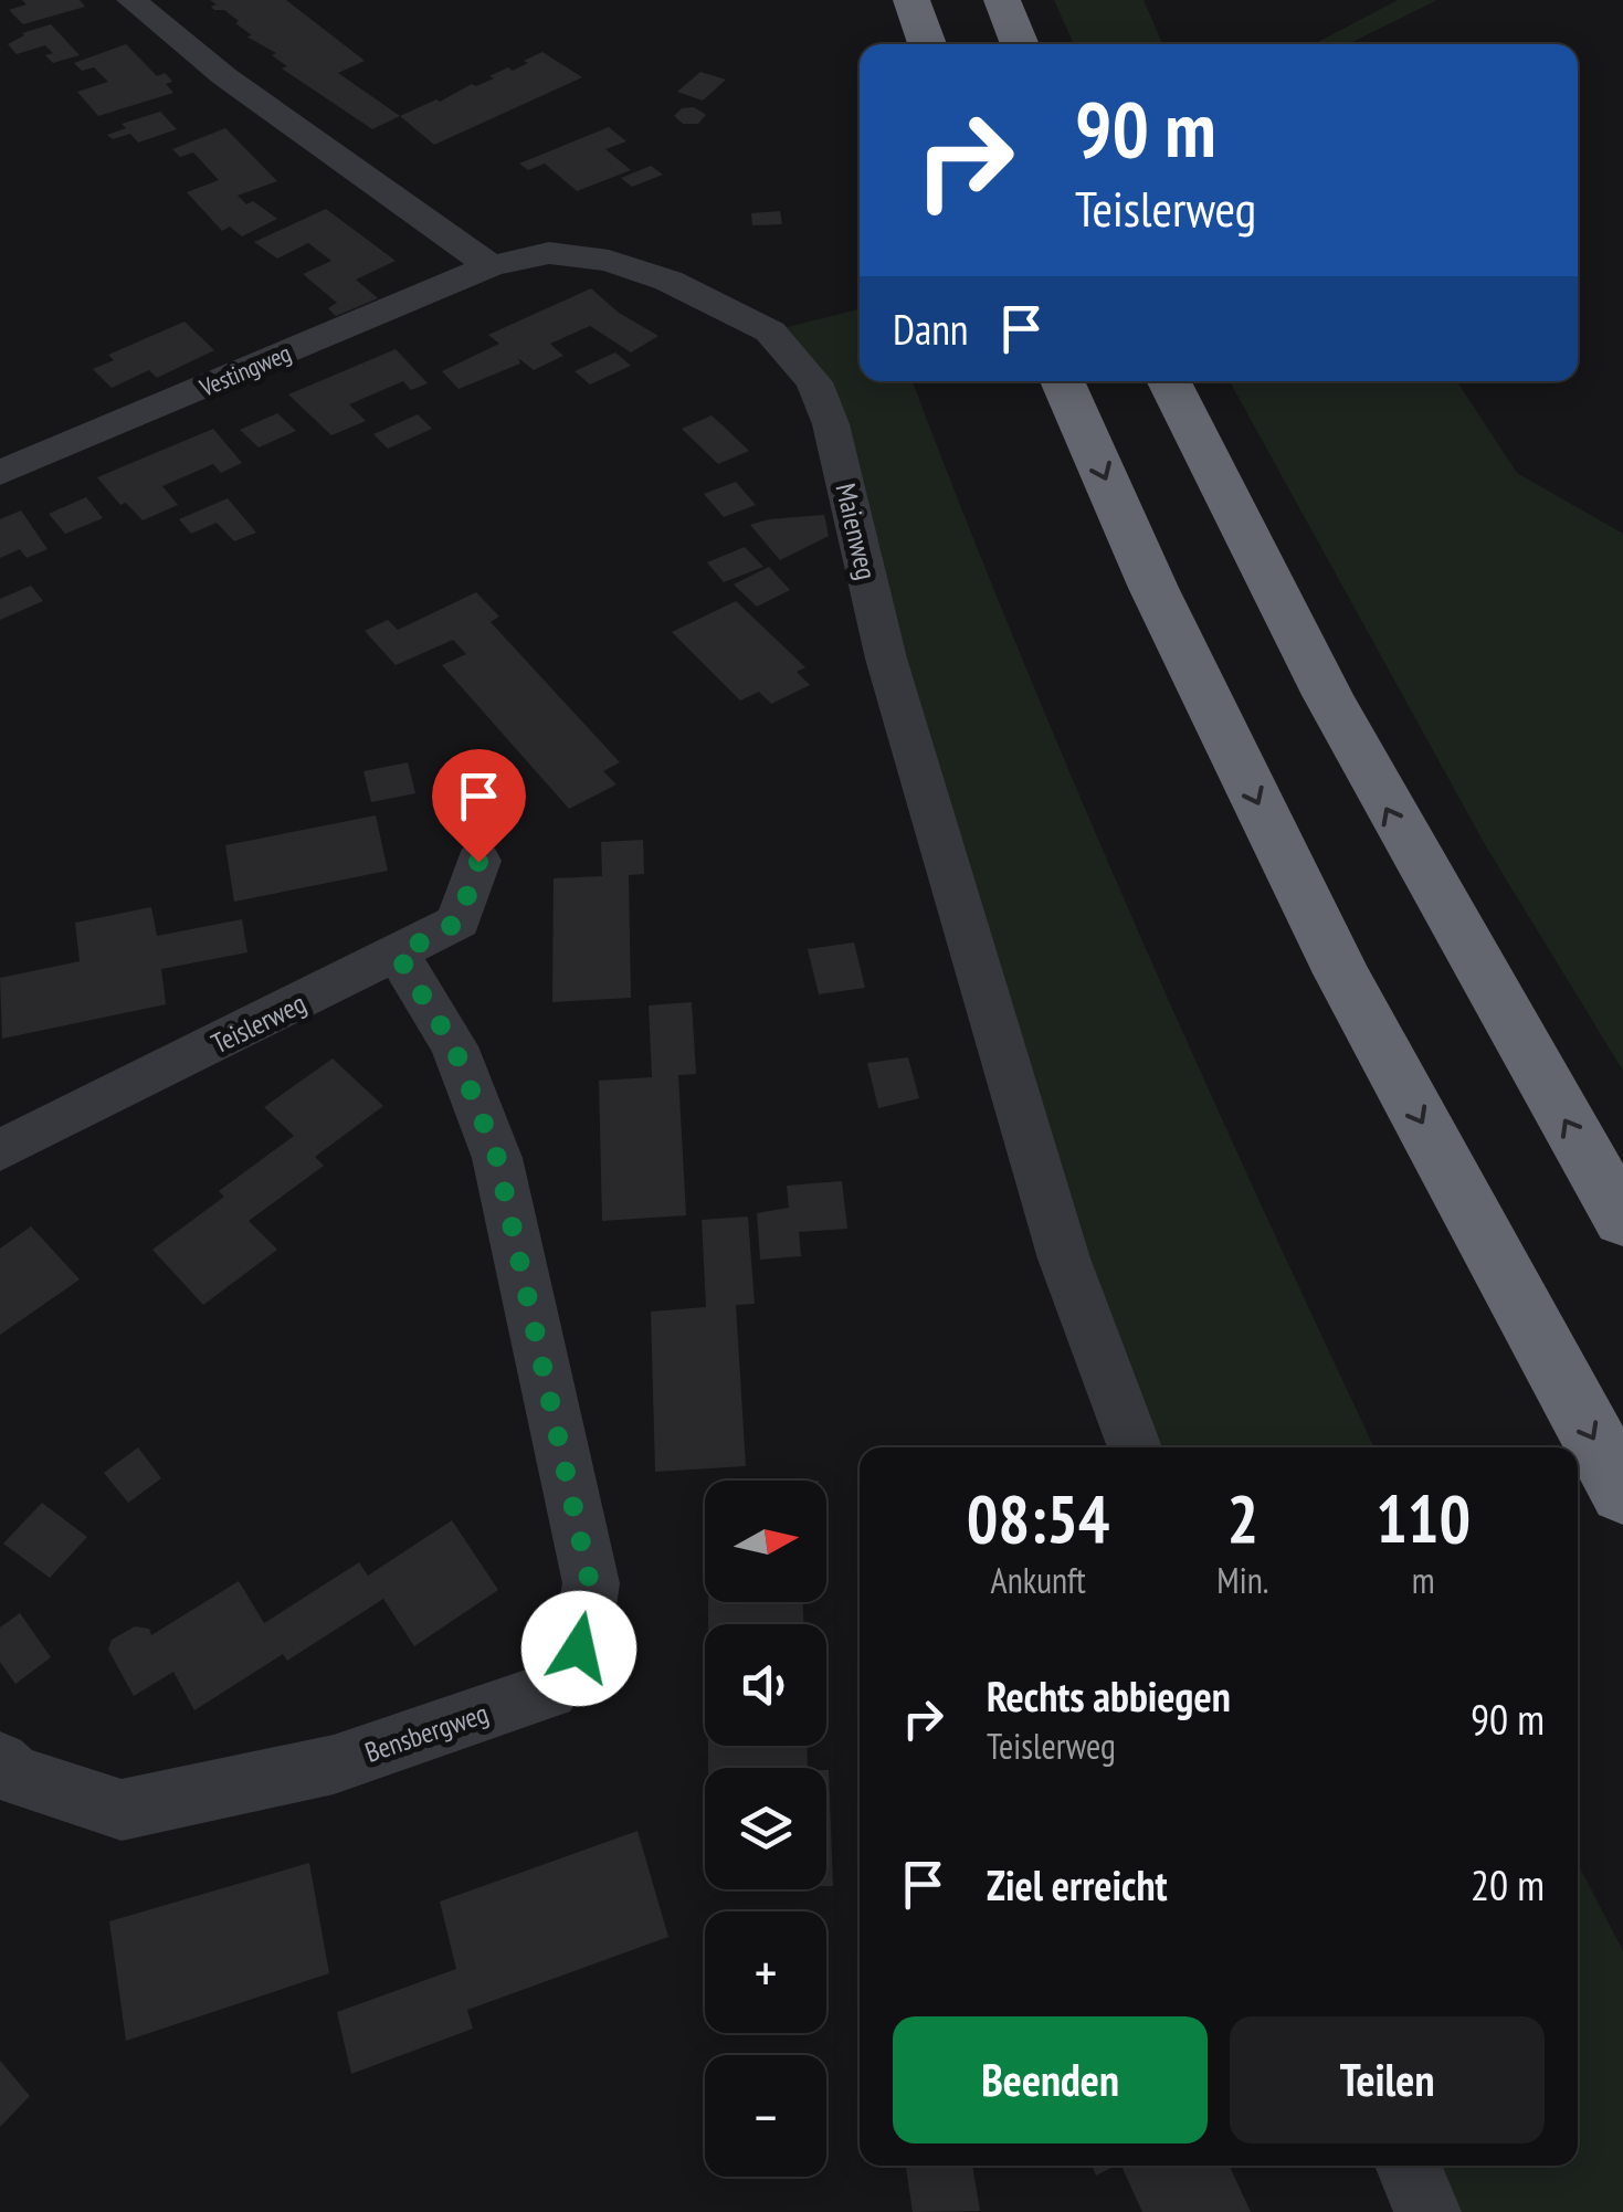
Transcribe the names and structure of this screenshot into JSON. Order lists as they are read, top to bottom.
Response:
{
  "streets": {
    "street": [
      "Vestingweg",
      "Maienweg",
      "Teislerweg",
      "Bensbergweg"
    ]
  },
  "crossings": [
    ["Vestingweg", "Maienweg"],
    ["Teislerweg", "Bensbergweg"]
  ],
  "north": "right",
  "page": {
    "turn": ["90 m", "Teislerweg"],
    "then": "Dann",
    "eta": [
      "08:54",
      "Ankunft",
      "2",
      "Min.",
      "110",
      "m"
    ],
    "map_buttons": ["+", "−"],
    "list": [
      {
        "name": "Rechts abbiegen",
        "note": "Teislerweg",
        "value": "90 m"
      },
      {
        "name": "Ziel erreicht",
        "value": "20 m"
      }
    ],
    "buttons": ["Beenden", "Teilen"]
  }
}
